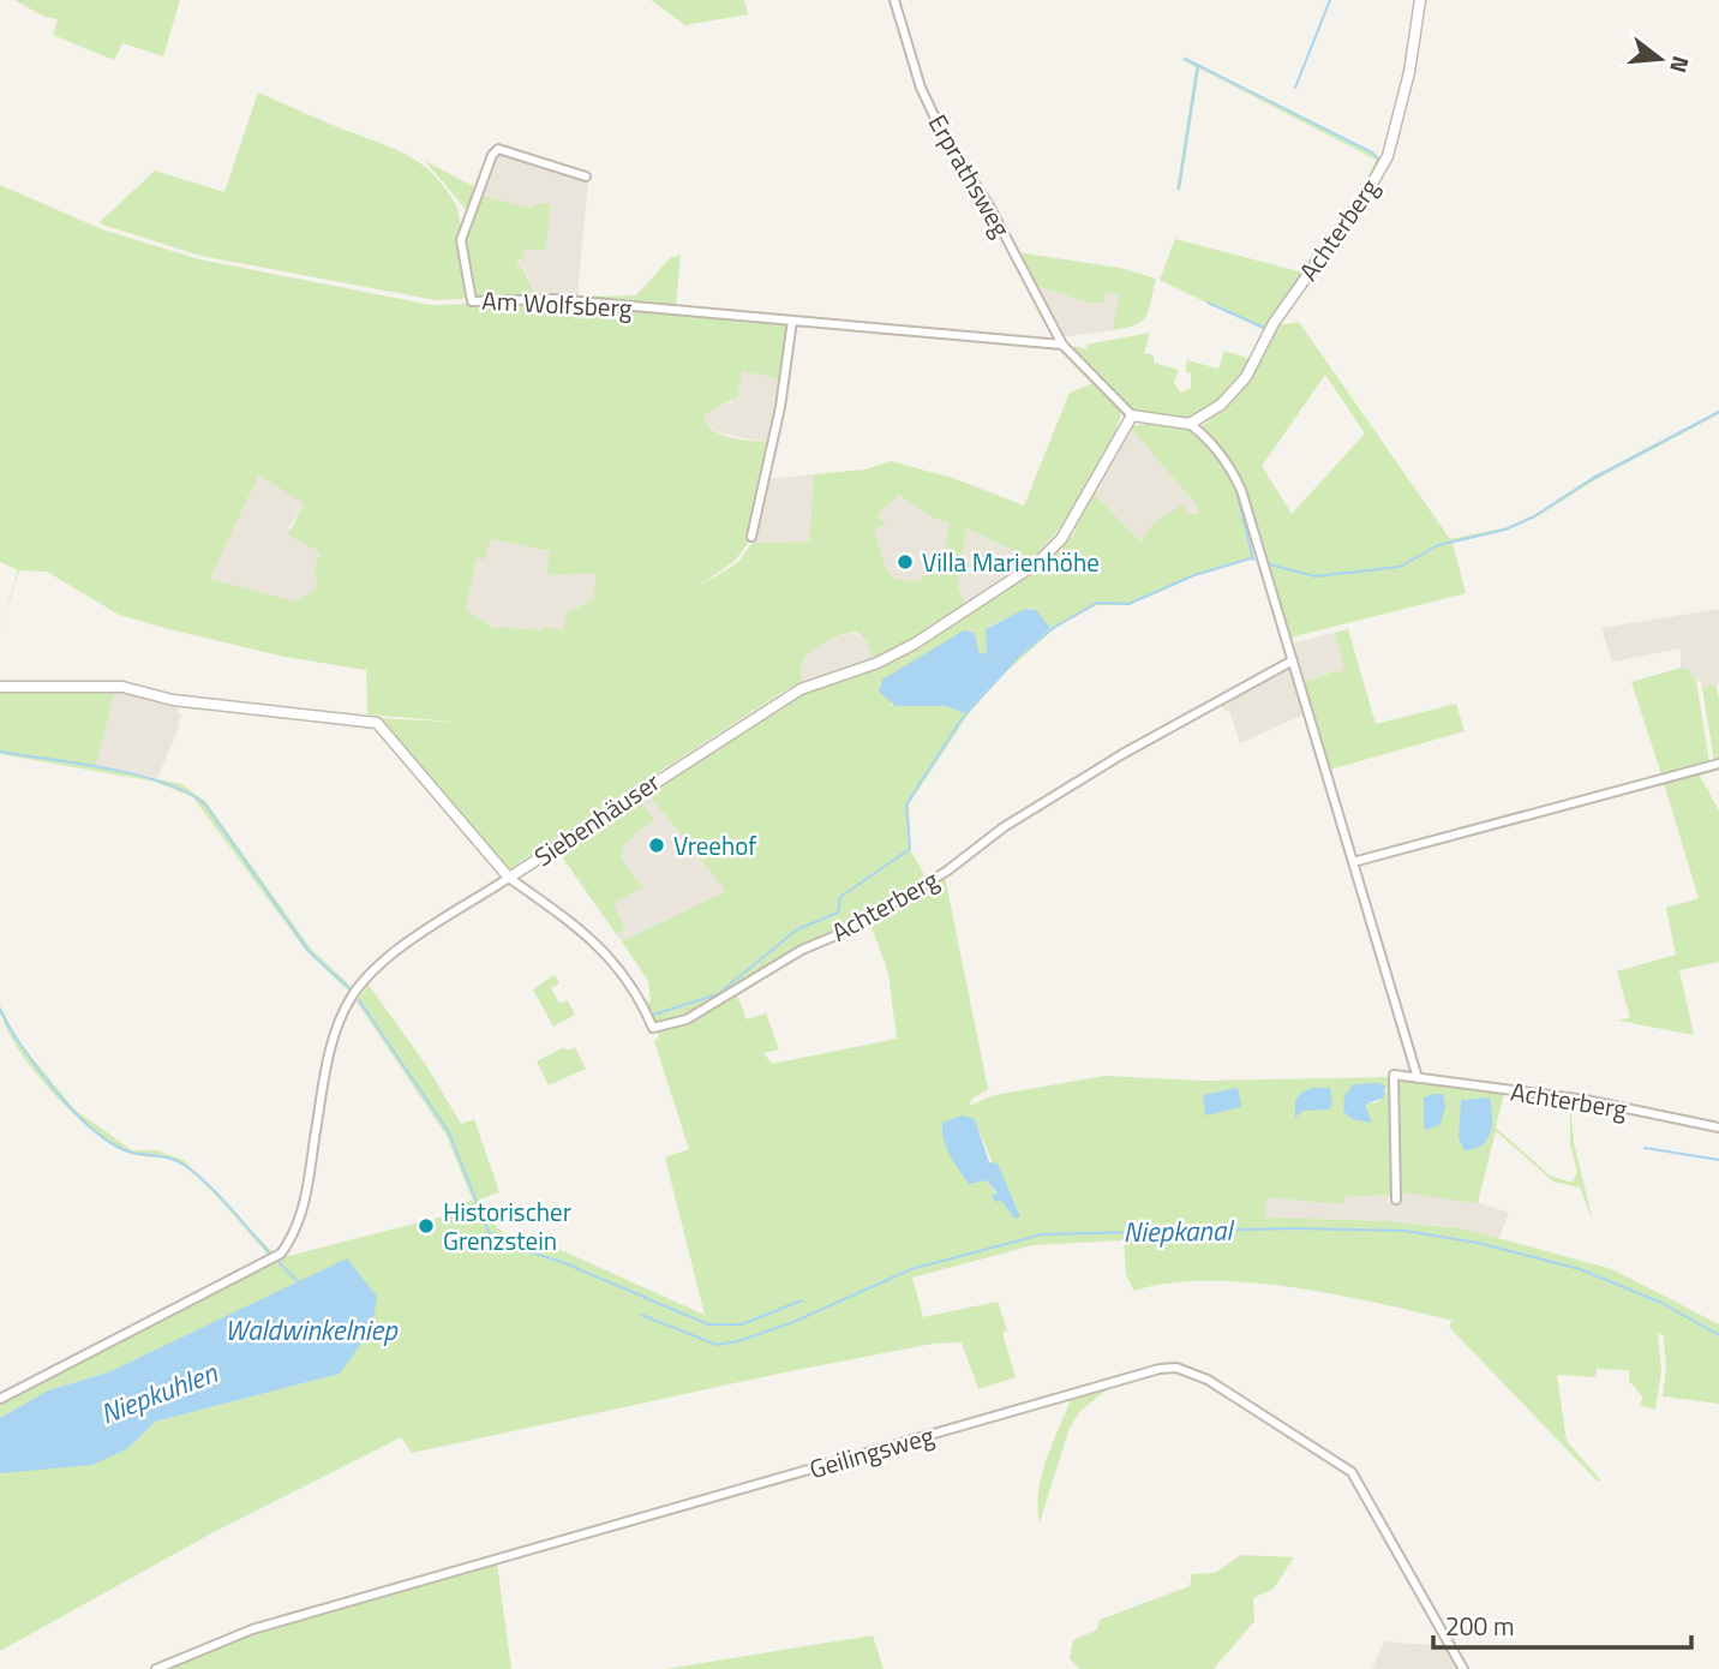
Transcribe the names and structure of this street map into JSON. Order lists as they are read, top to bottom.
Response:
{
  "streets": {
    "street": [
      "Erprathsweg",
      "Achterberg",
      "Am Wolfsberg",
      "Siebenhäuser",
      "Geilingsweg"
    ]
  },
  "crossings": [
    ["Erprathsweg", "Am Wolfsberg"],
    ["Erprathsweg", "Siebenhäuser"],
    ["Achterberg", "Siebenhäuser"]
  ],
  "water": ["Niepkanal", "Waldwinkelniep", "Niepkuhlen"],
  "places": ["Villa Marienhöhe", "Vreehof", "Historischer Grenzstein"],
  "scale_bar": "200 m",
  "north": "right"
}
